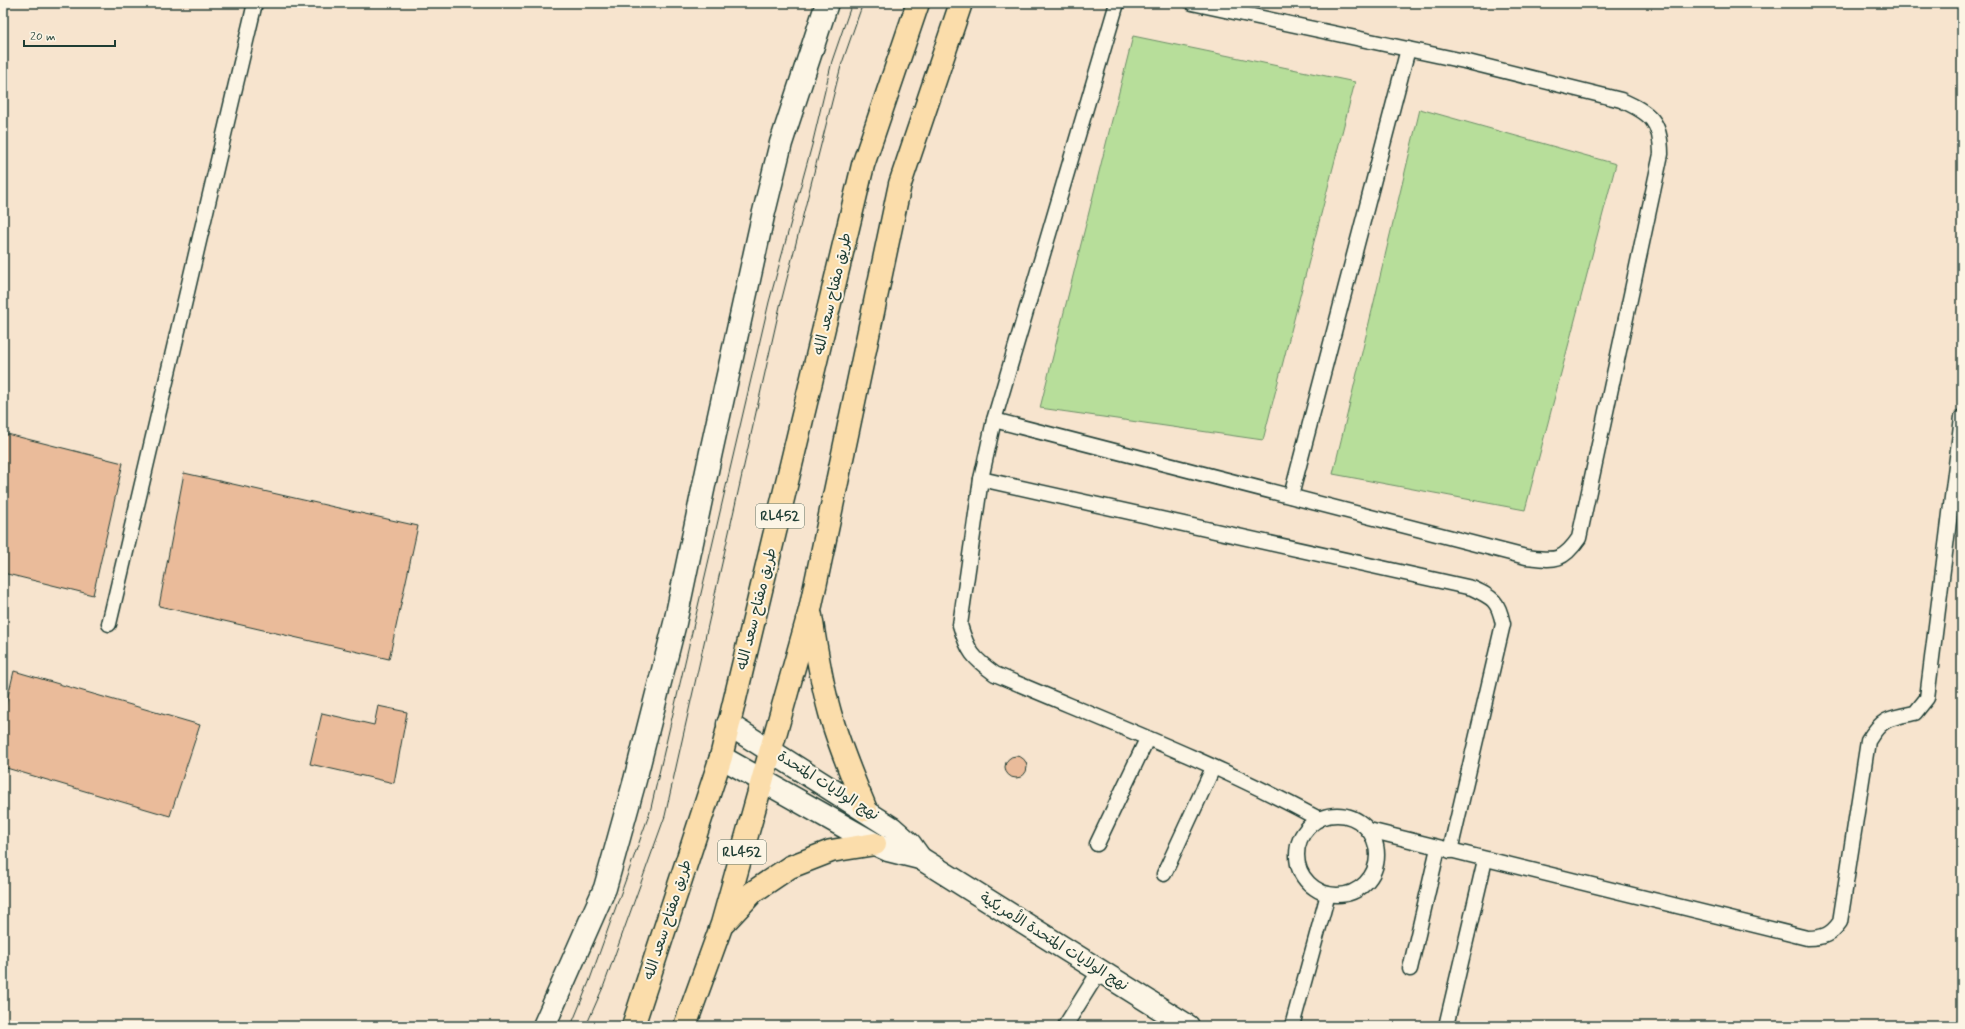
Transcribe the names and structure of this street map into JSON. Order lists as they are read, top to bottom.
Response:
{
  "streets": {
    "highway": ["طريق مفتاح سعد الله", "RL452"],
    "street": ["نهج الولايات المتحدة", "نهج الولايات المتحدة الأمريكية"]
  },
  "crossings": [
    ["طريق مفتاح سعد الله", "نهج الولايات المتحدة"],
    ["RL452", "نهج الولايات المتحدة"],
    ["نهج الولايات المتحدة", "نهج الولايات المتحدة الأمريكية"]
  ],
  "scale_bar": "20 m"
}
